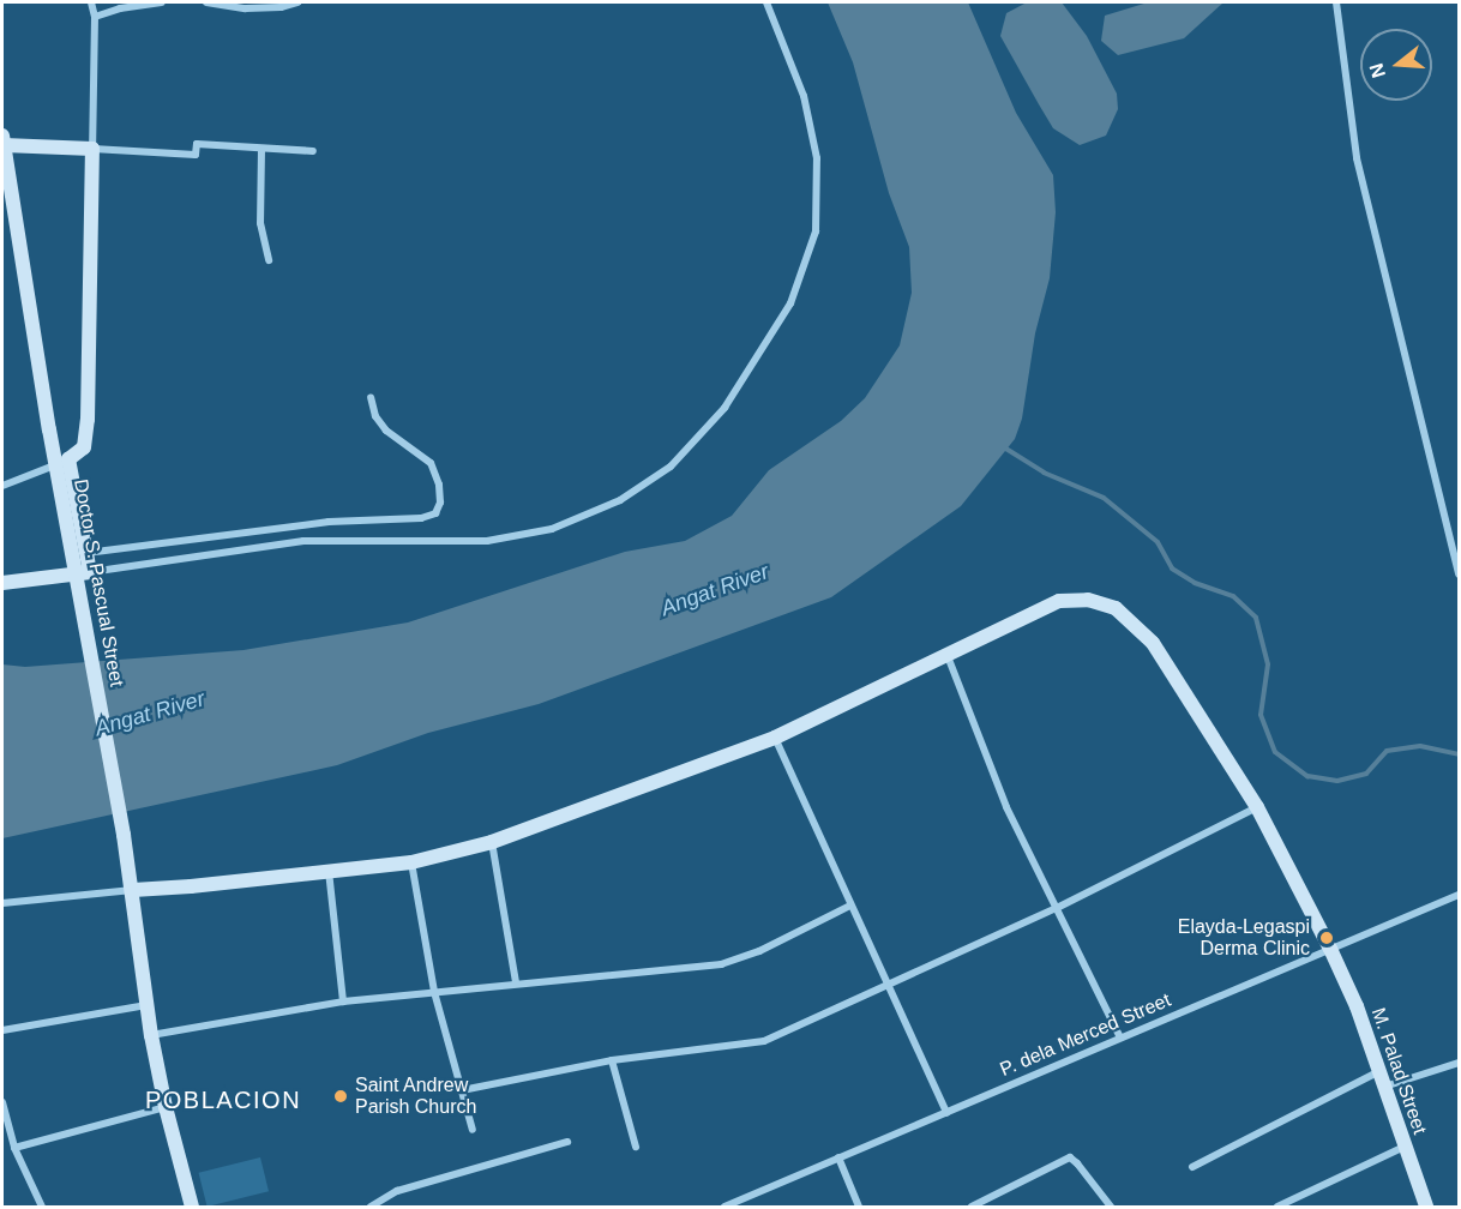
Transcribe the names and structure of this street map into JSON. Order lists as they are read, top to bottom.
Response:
{
  "streets": {
    "street": ["Doctor S. Pascual Street", "P. dela Merced Street", "M. Palad Street"]
  },
  "crossings": [
    ["Doctor S. Pascual Street", "M. Palad Street"],
    ["P. dela Merced Street", "M. Palad Street"]
  ],
  "districts": ["POBLACION"],
  "water": ["Angat River"],
  "places": ["Elayda-Legaspi Derma Clinic", "Saint Andrew Parish Church"],
  "north": "left"
}
